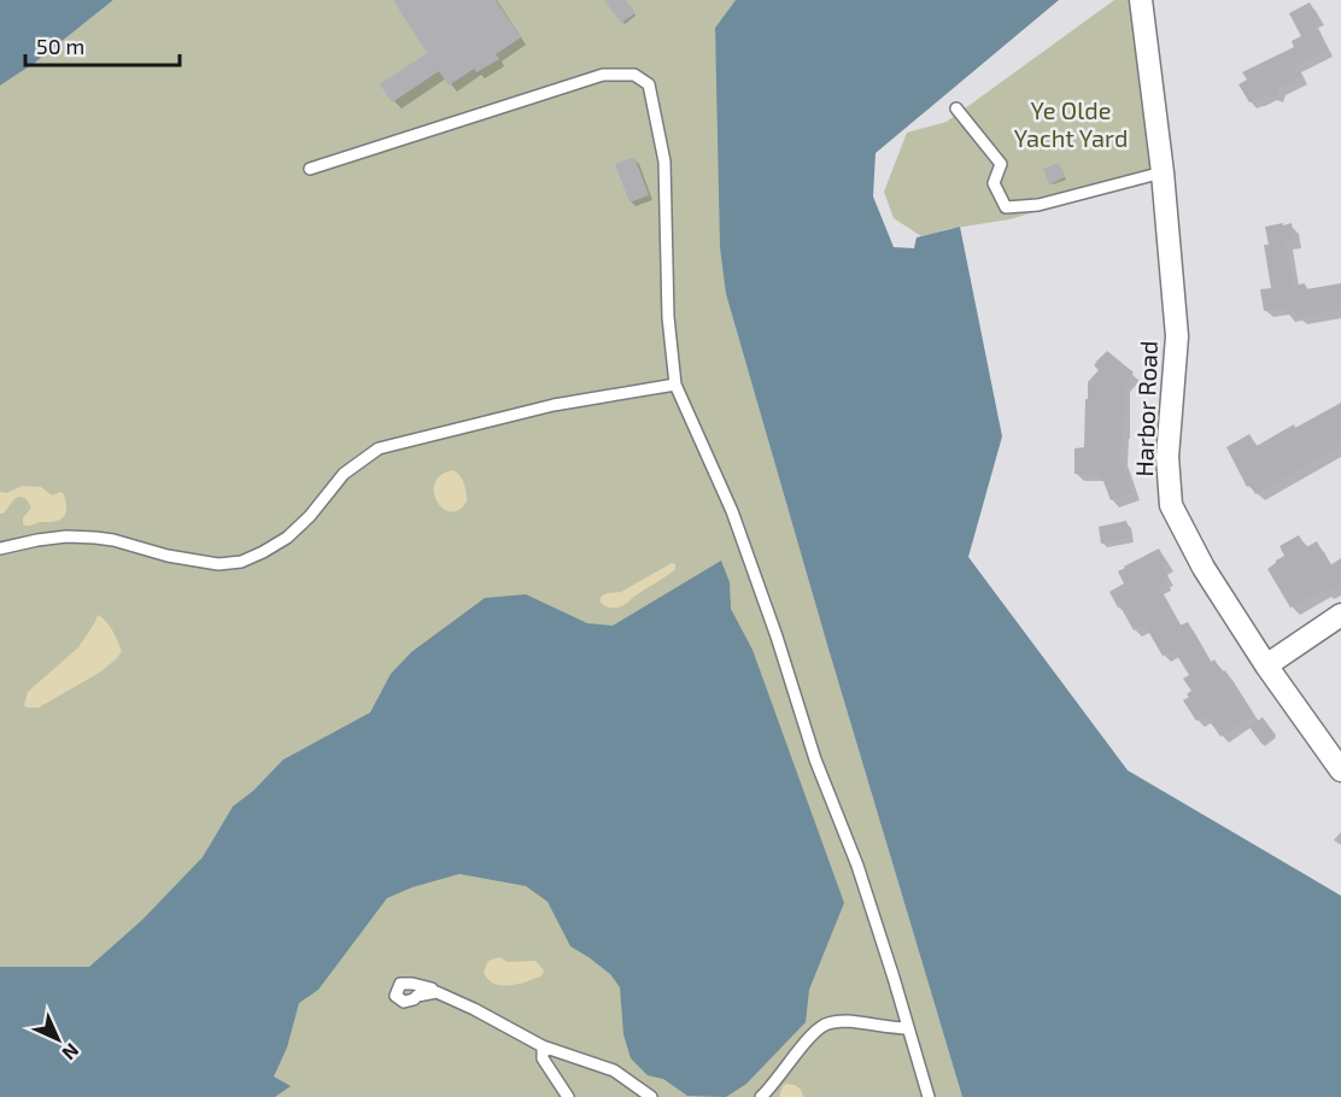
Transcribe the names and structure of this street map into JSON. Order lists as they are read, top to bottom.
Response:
{
  "streets": {
    "street": ["Harbor Road"]
  },
  "parks": ["Ye Olde Yacht Yard"],
  "scale_bar": "50 m",
  "north": "bottom right"
}
